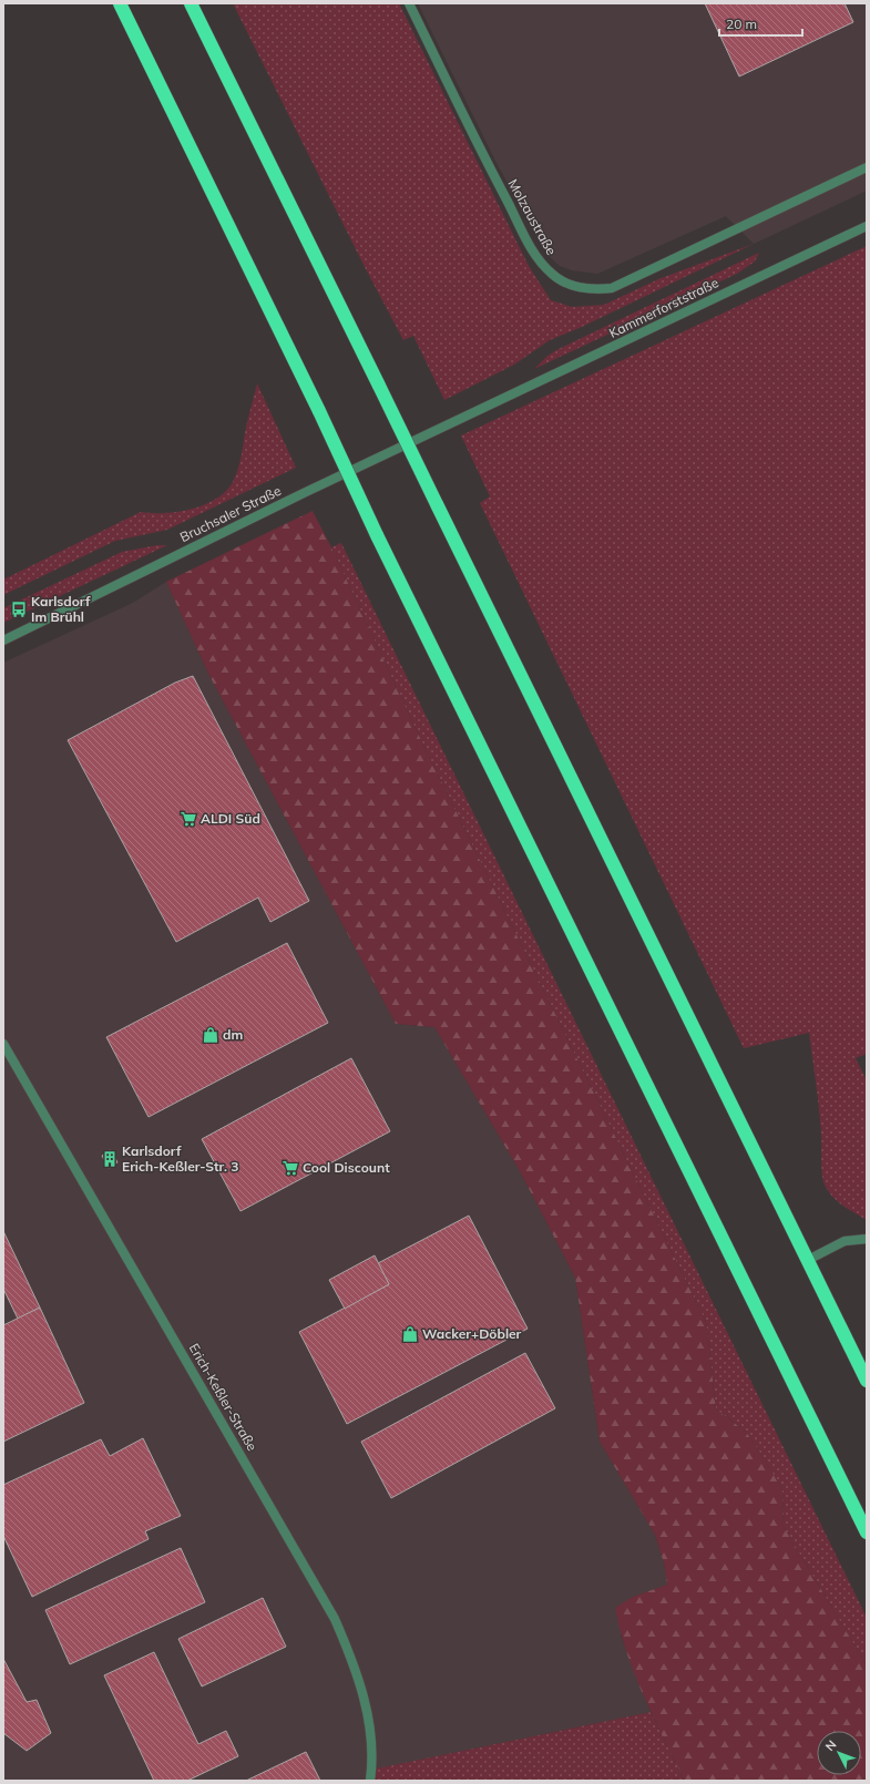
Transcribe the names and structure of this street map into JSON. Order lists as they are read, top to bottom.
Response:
{
  "streets": {
    "street": [
      "Molzaustraße",
      "Kammerforststraße",
      "Bruchsaler Straße",
      "Erich-Keßler-Straße"
    ]
  },
  "crossings": [
    ["Kammerforststraße", "Bruchsaler Straße"]
  ],
  "places": {
    "bus stop": ["Karlsdorf Im Brühl"],
    "supermarket": ["ALDI Süd", "Cool Discount"],
    "shop": ["dm", "Wacker+Döbler"],
    "building": ["Karlsdorf Erich-Keßler-Str. 3"]
  },
  "scale_bar": "20 m",
  "north": "top left"
}
